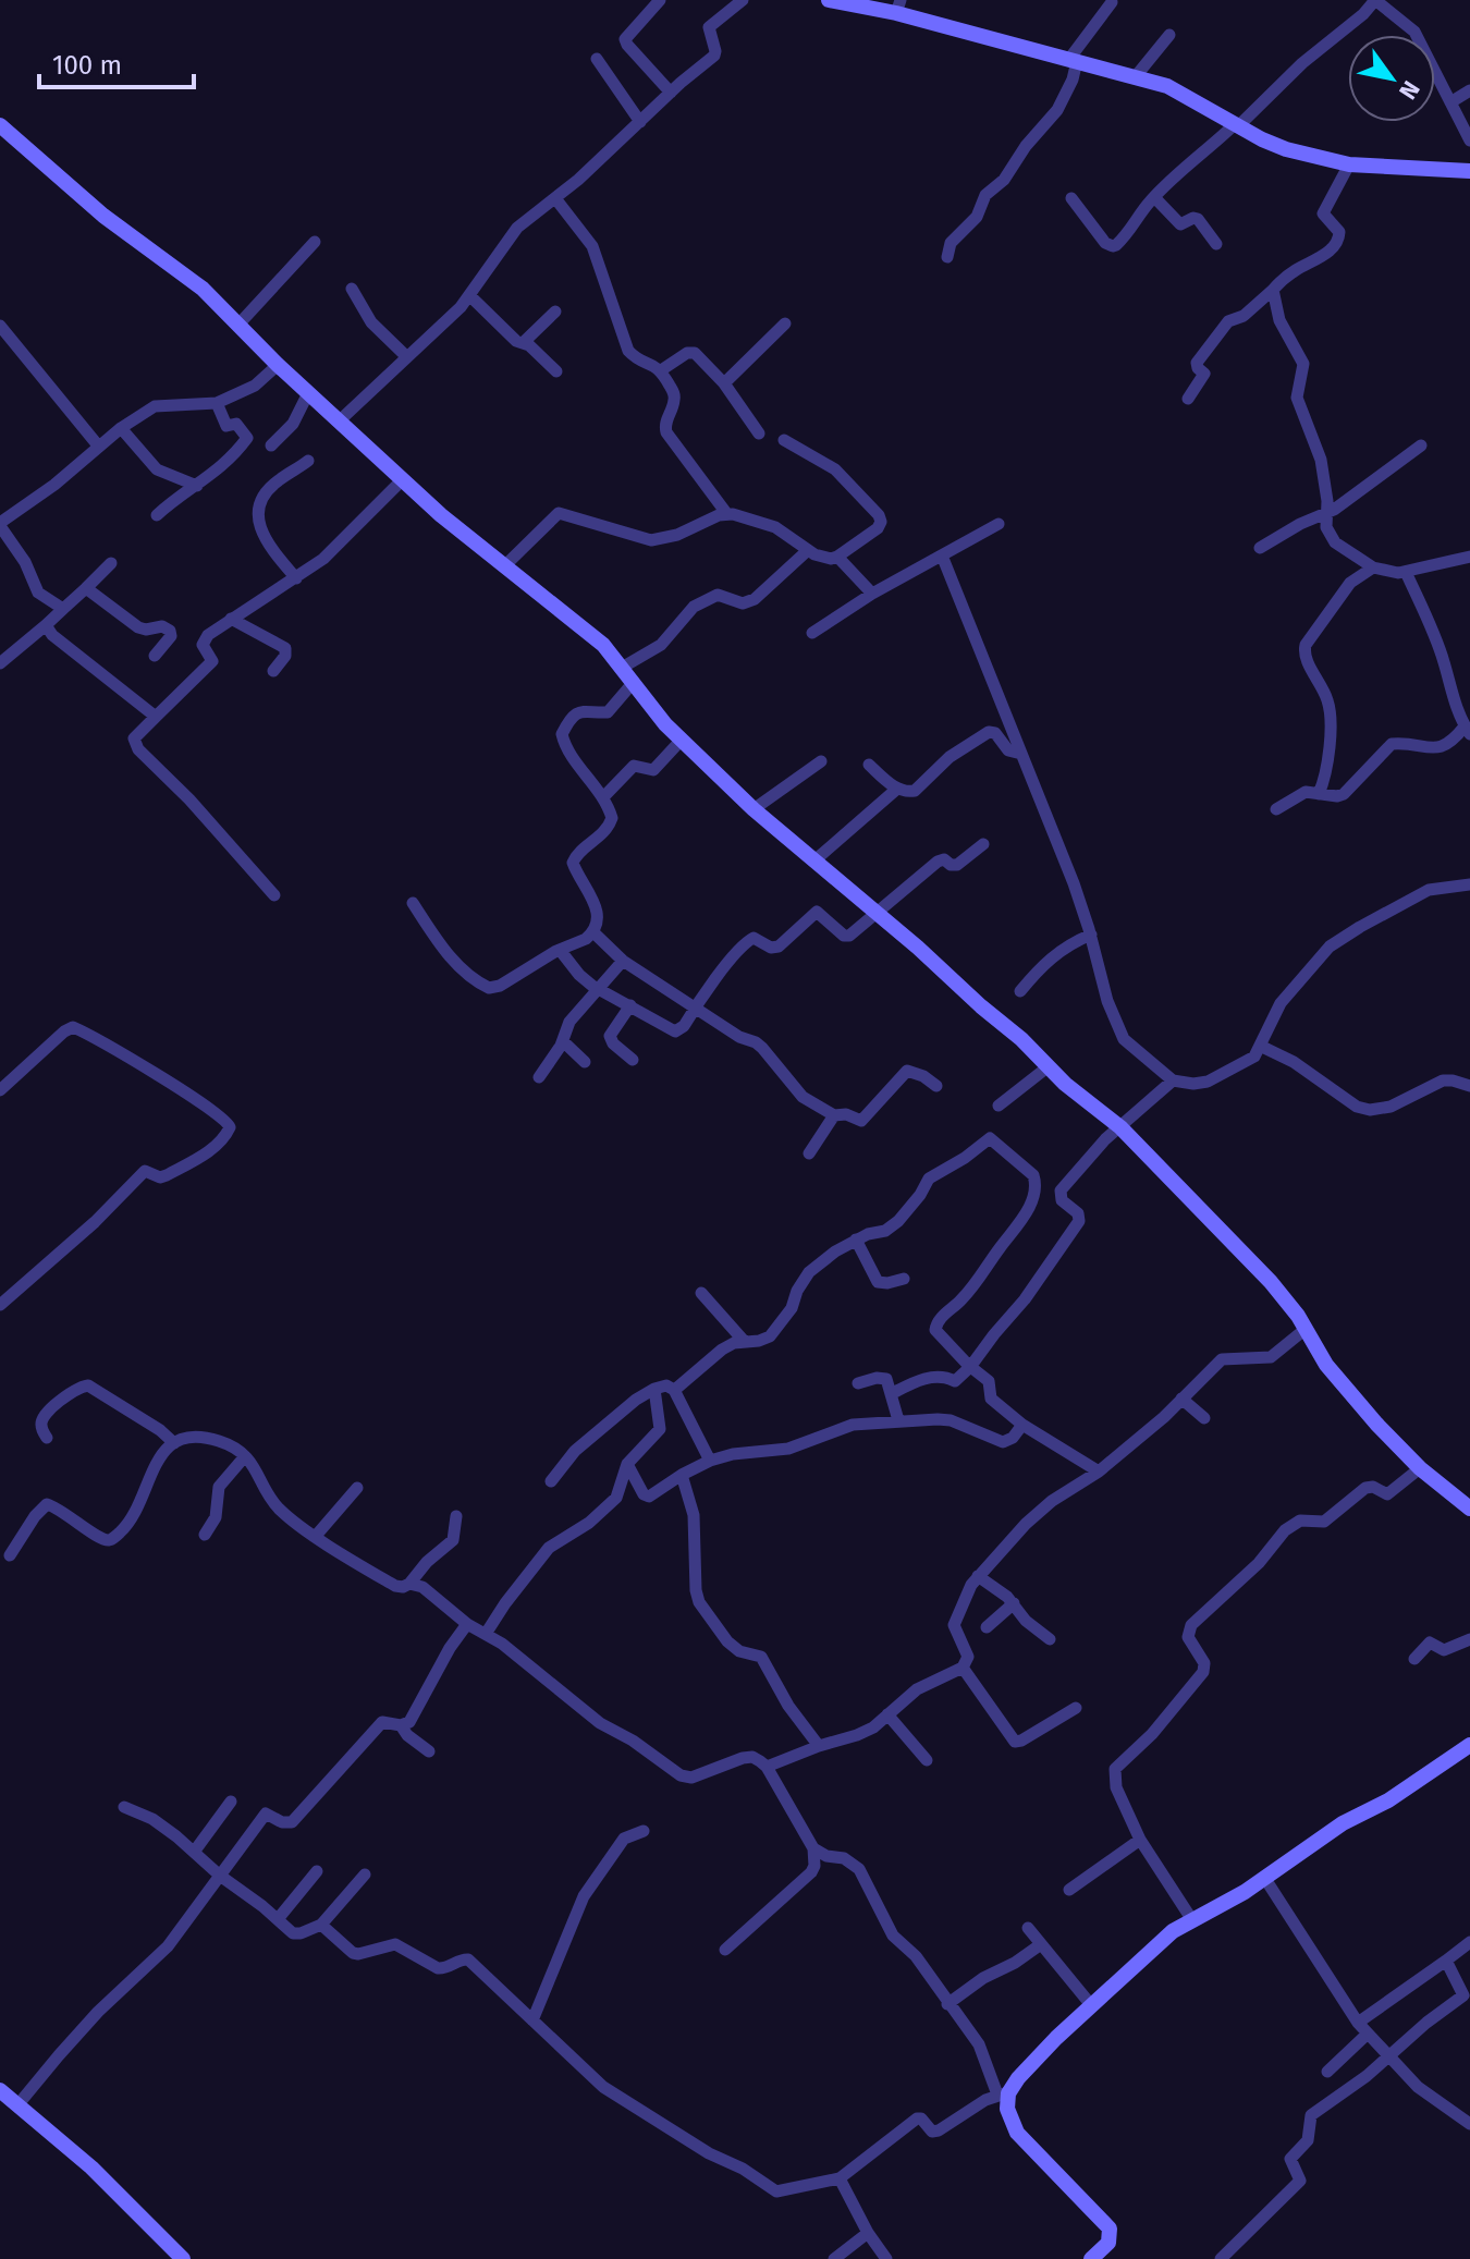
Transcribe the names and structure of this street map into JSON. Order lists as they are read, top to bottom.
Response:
{
  "scale_bar": "100 m",
  "north": "bottom right"
}
